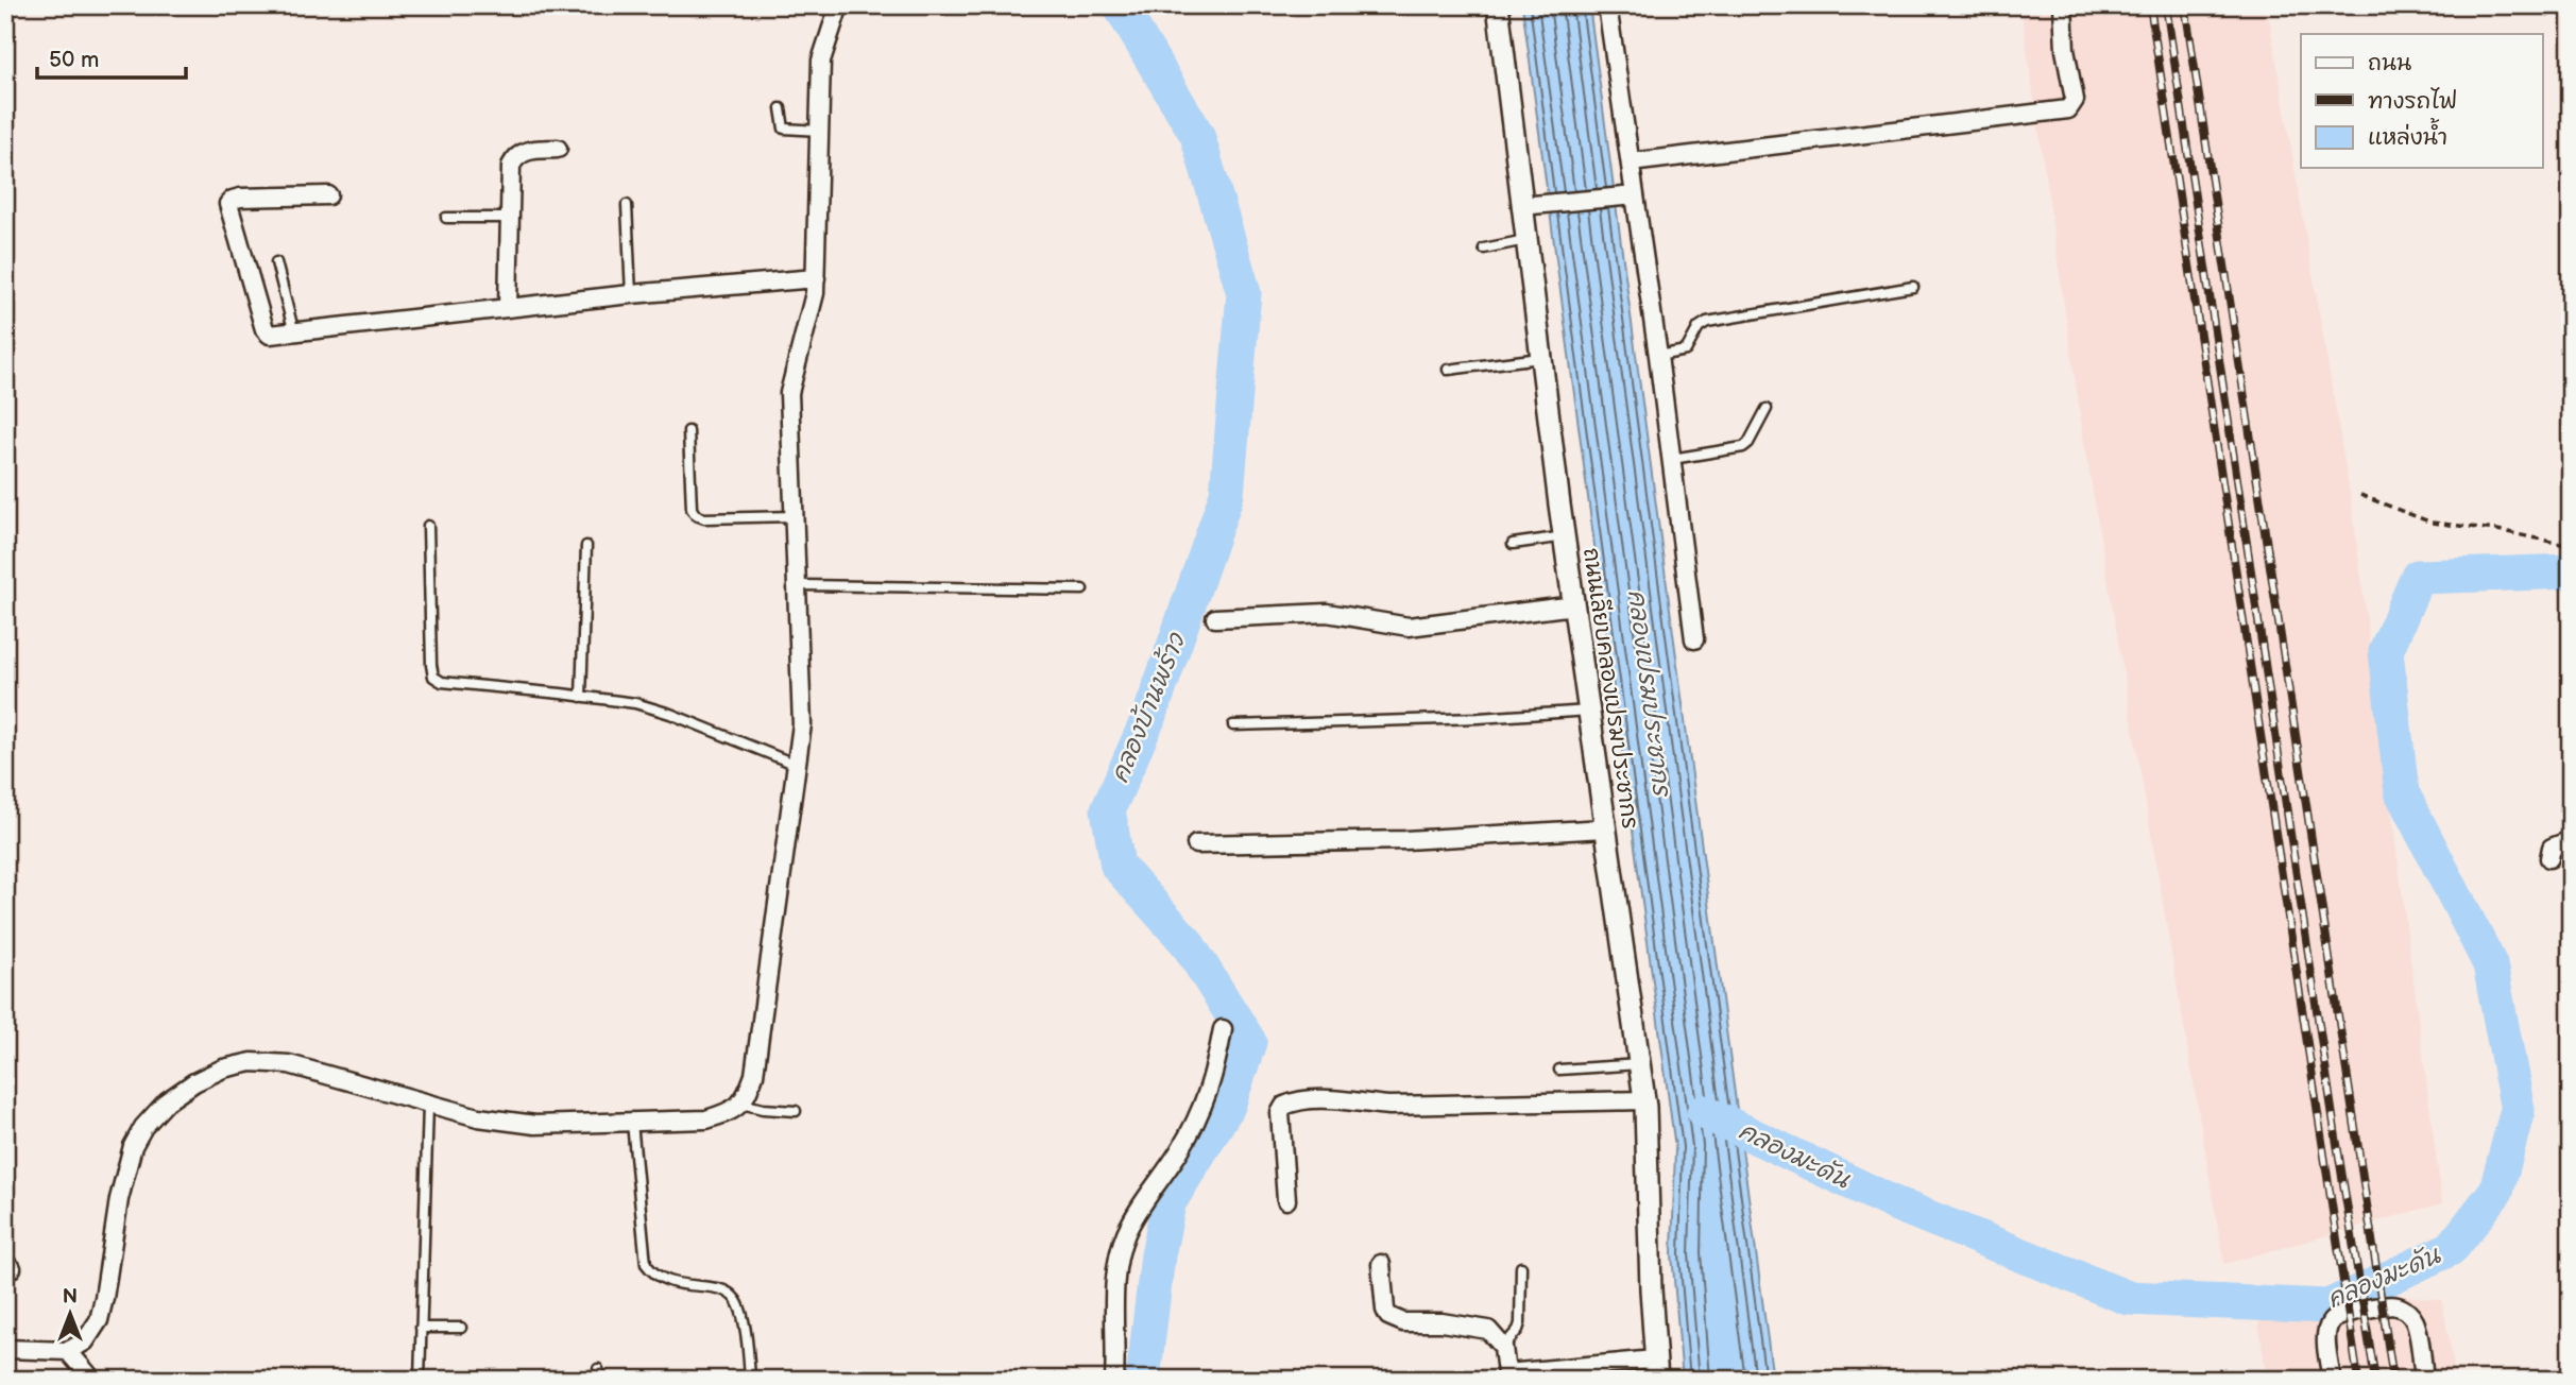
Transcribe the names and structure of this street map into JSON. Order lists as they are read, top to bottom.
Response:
{
  "streets": {
    "street": ["ถนนเลียบคลองเปรมประชากร"]
  },
  "water": ["คลองเปรมประชากร", "คลองบ้านพร้าว", "คลองมะดัน"],
  "legend": ["ถนน", "ทางรถไฟ", "แหล่งน้ำ"],
  "scale_bar": "50 m",
  "north": "top"
}
